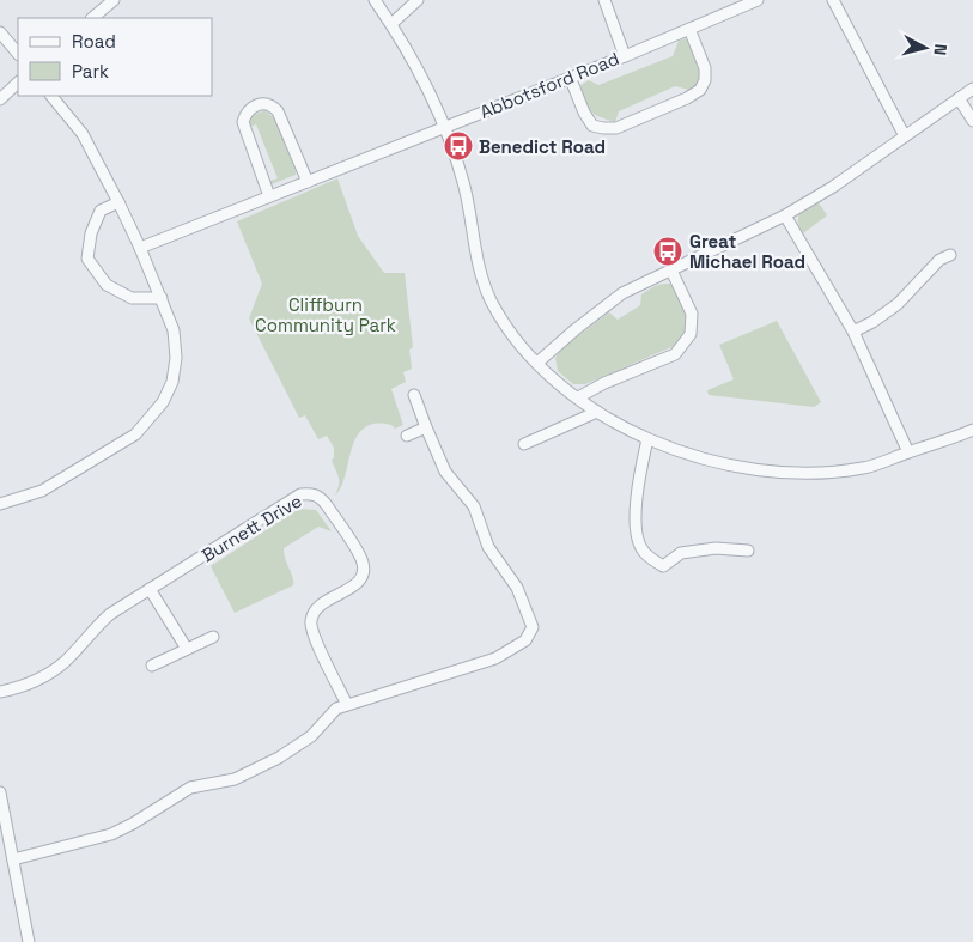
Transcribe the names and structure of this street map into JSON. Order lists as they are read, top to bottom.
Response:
{
  "streets": {
    "street": ["Abbotsford Road", "Burnett Drive"]
  },
  "parks": ["Cliffburn Community Park"],
  "places": {
    "bus stop": ["Benedict Road", "Great Michael Road"]
  },
  "legend": ["Road", "Park"],
  "north": "right"
}
